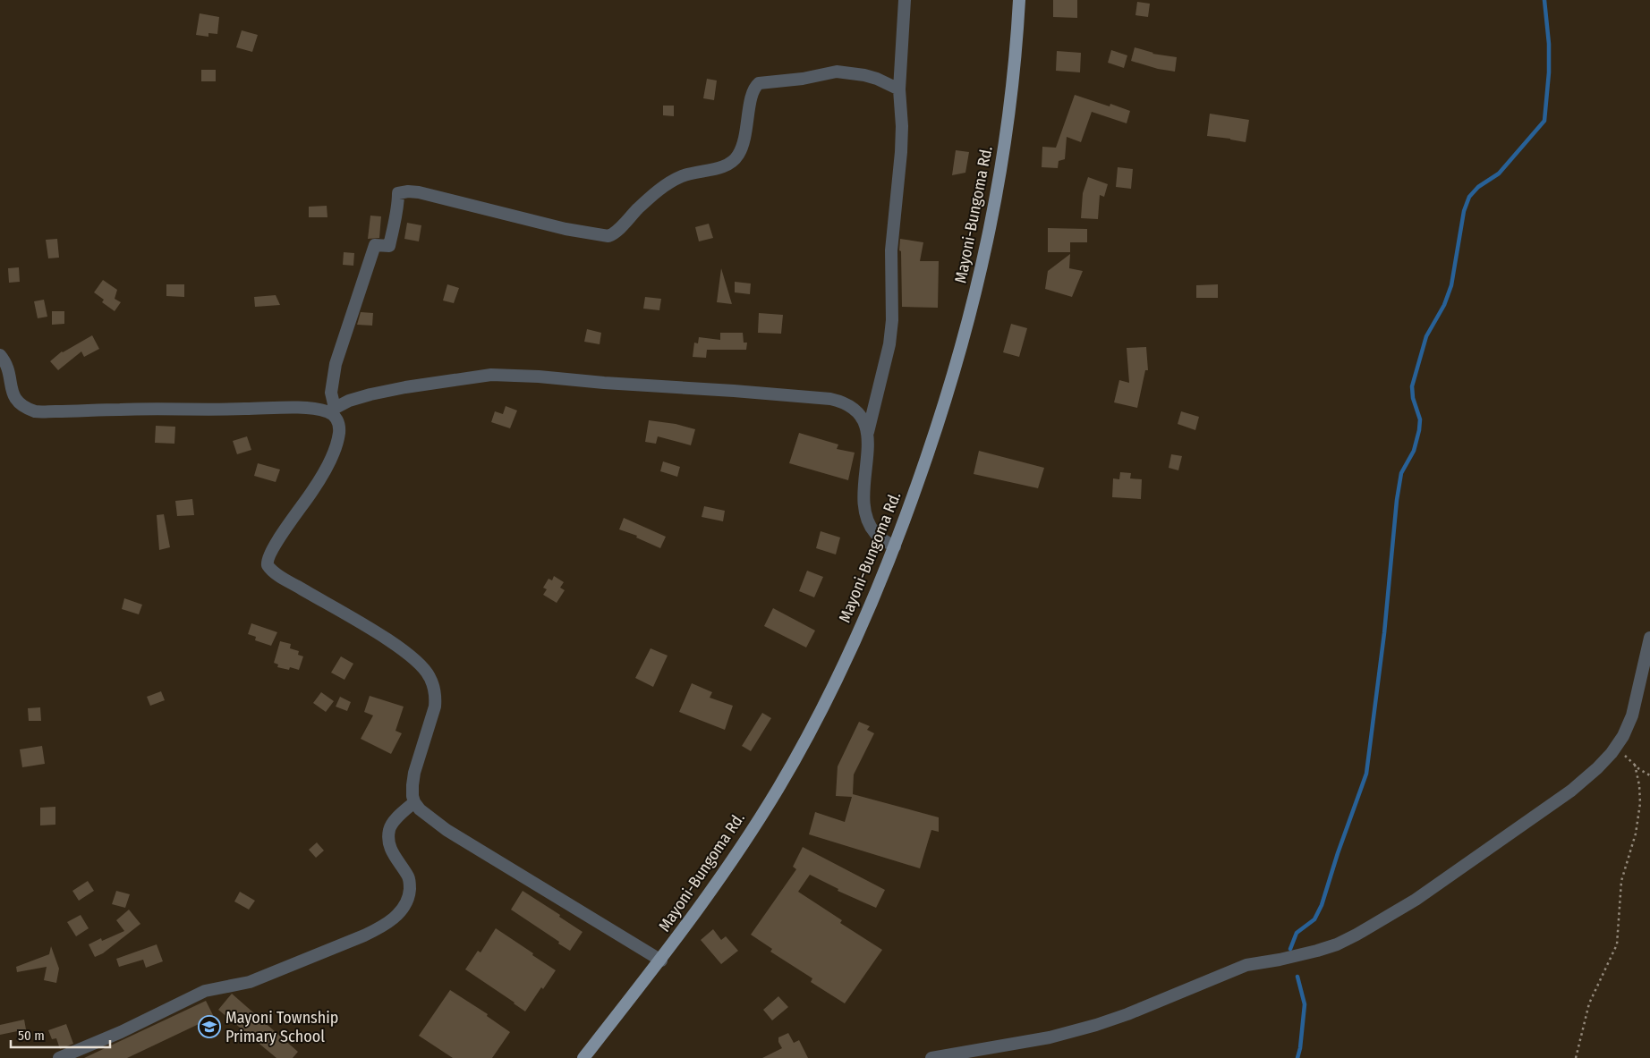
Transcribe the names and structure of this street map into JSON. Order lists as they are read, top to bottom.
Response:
{
  "streets": {
    "main road": ["Mayoni-Bungoma Rd."]
  },
  "places": {
    "school or university": ["Mayoni Township Primary School"]
  },
  "scale_bar": "50 m"
}
